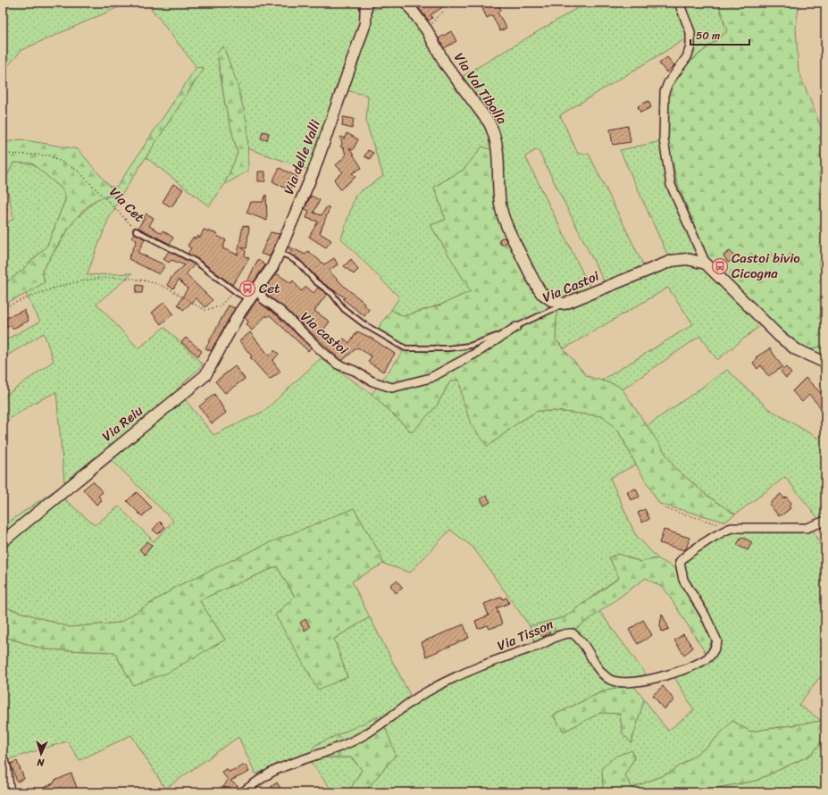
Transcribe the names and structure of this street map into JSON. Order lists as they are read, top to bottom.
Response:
{
  "streets": {
    "street": [
      "Via Val Tibolla",
      "Via delle Valli",
      "Via Castoi",
      "Via castoi",
      "Via Reiu",
      "Via Tisson"
    ],
    "lane": ["Via Cet"]
  },
  "crossings": [
    ["Via Val Tibolla", "Via Castoi"],
    ["Via delle Valli", "Via Cet"],
    ["Via delle Valli", "Via Castoi"],
    ["Via delle Valli", "Via castoi"],
    ["Via delle Valli", "Via Reiu"],
    ["Via Castoi", "Via castoi"]
  ],
  "places": {
    "bus stop": ["Castoi bivio Cicogna", "Cet"]
  },
  "scale_bar": "50 m",
  "north": "bottom"
}
